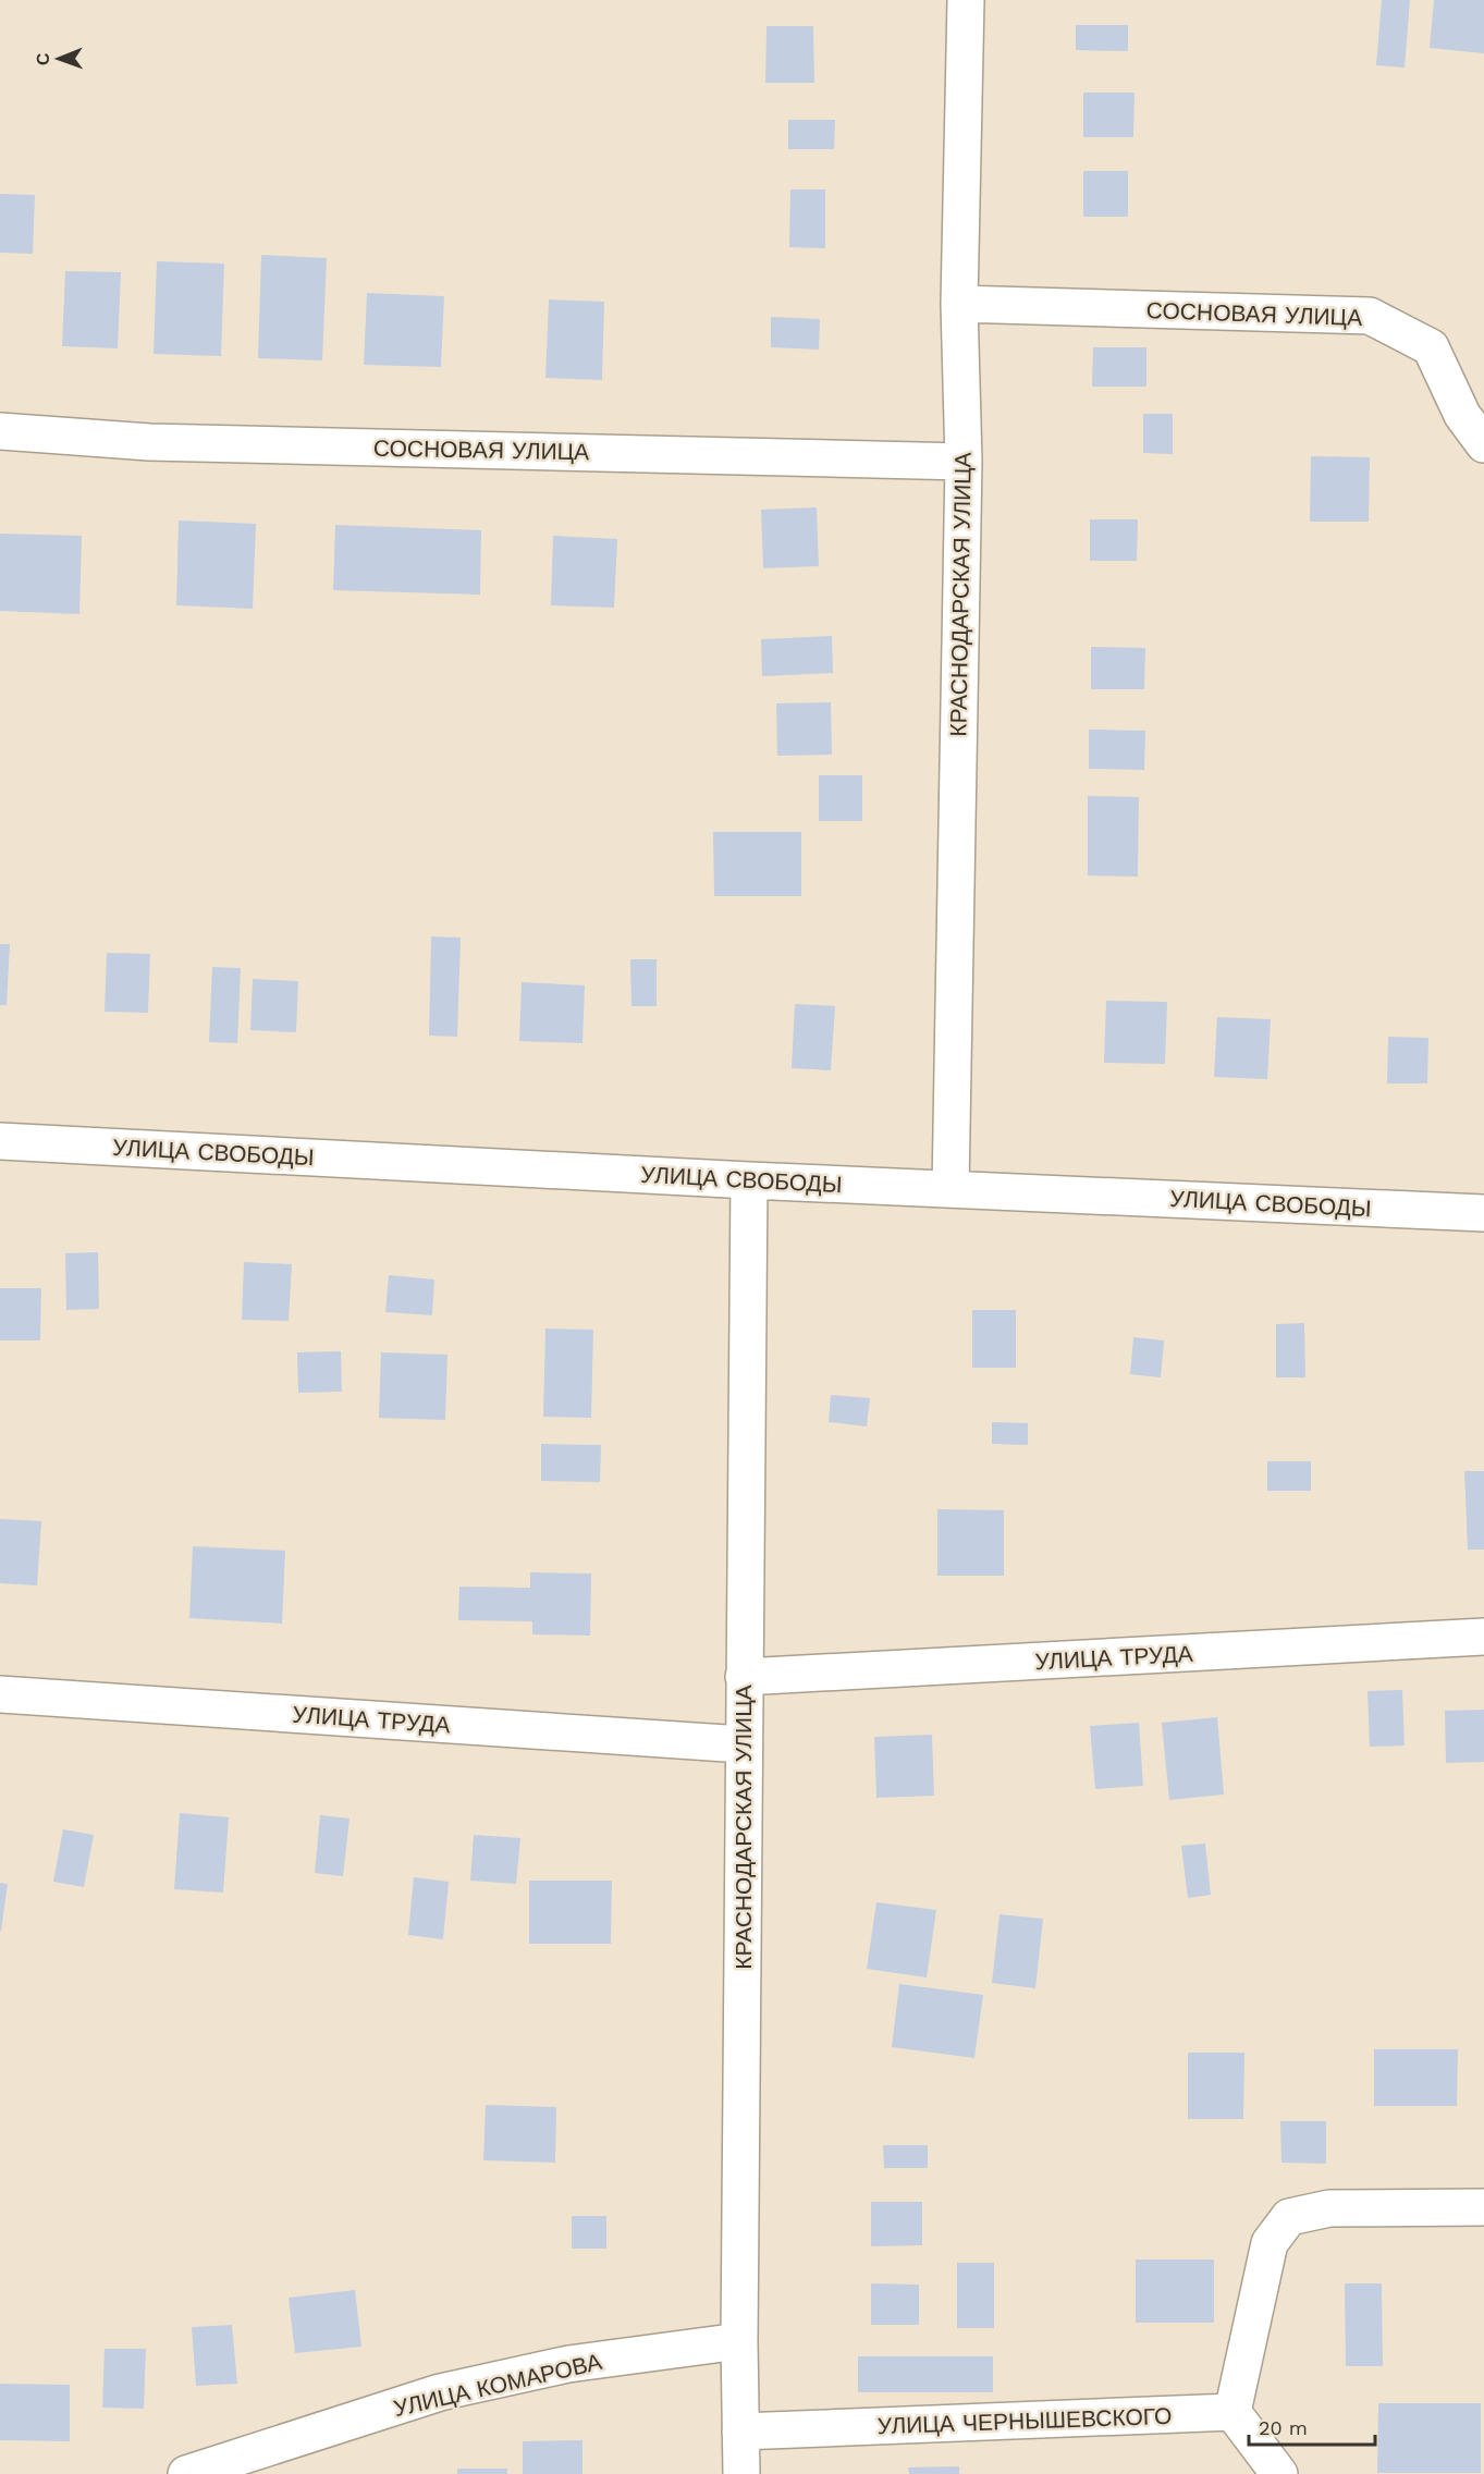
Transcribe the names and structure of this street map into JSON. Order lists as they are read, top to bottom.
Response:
{
  "streets": {
    "street": [
      "СОСНОВАЯ УЛИЦА",
      "КРАСНОДАРСКАЯ УЛИЦА",
      "УЛИЦА СВОБОДЫ",
      "УЛИЦА ТРУДА",
      "УЛИЦА КОМАРОВА",
      "УЛИЦА ЧЕРНЫШЕВСКОГО"
    ]
  },
  "crossings": [
    ["СОСНОВАЯ УЛИЦА", "КРАСНОДАРСКАЯ УЛИЦА"],
    ["КРАСНОДАРСКАЯ УЛИЦА", "УЛИЦА СВОБОДЫ"],
    ["КРАСНОДАРСКАЯ УЛИЦА", "УЛИЦА ТРУДА"],
    ["КРАСНОДАРСКАЯ УЛИЦА", "УЛИЦА КОМАРОВА"],
    ["КРАСНОДАРСКАЯ УЛИЦА", "УЛИЦА ЧЕРНЫШЕВСКОГО"]
  ],
  "scale_bar": "20 m",
  "north": "left"
}
